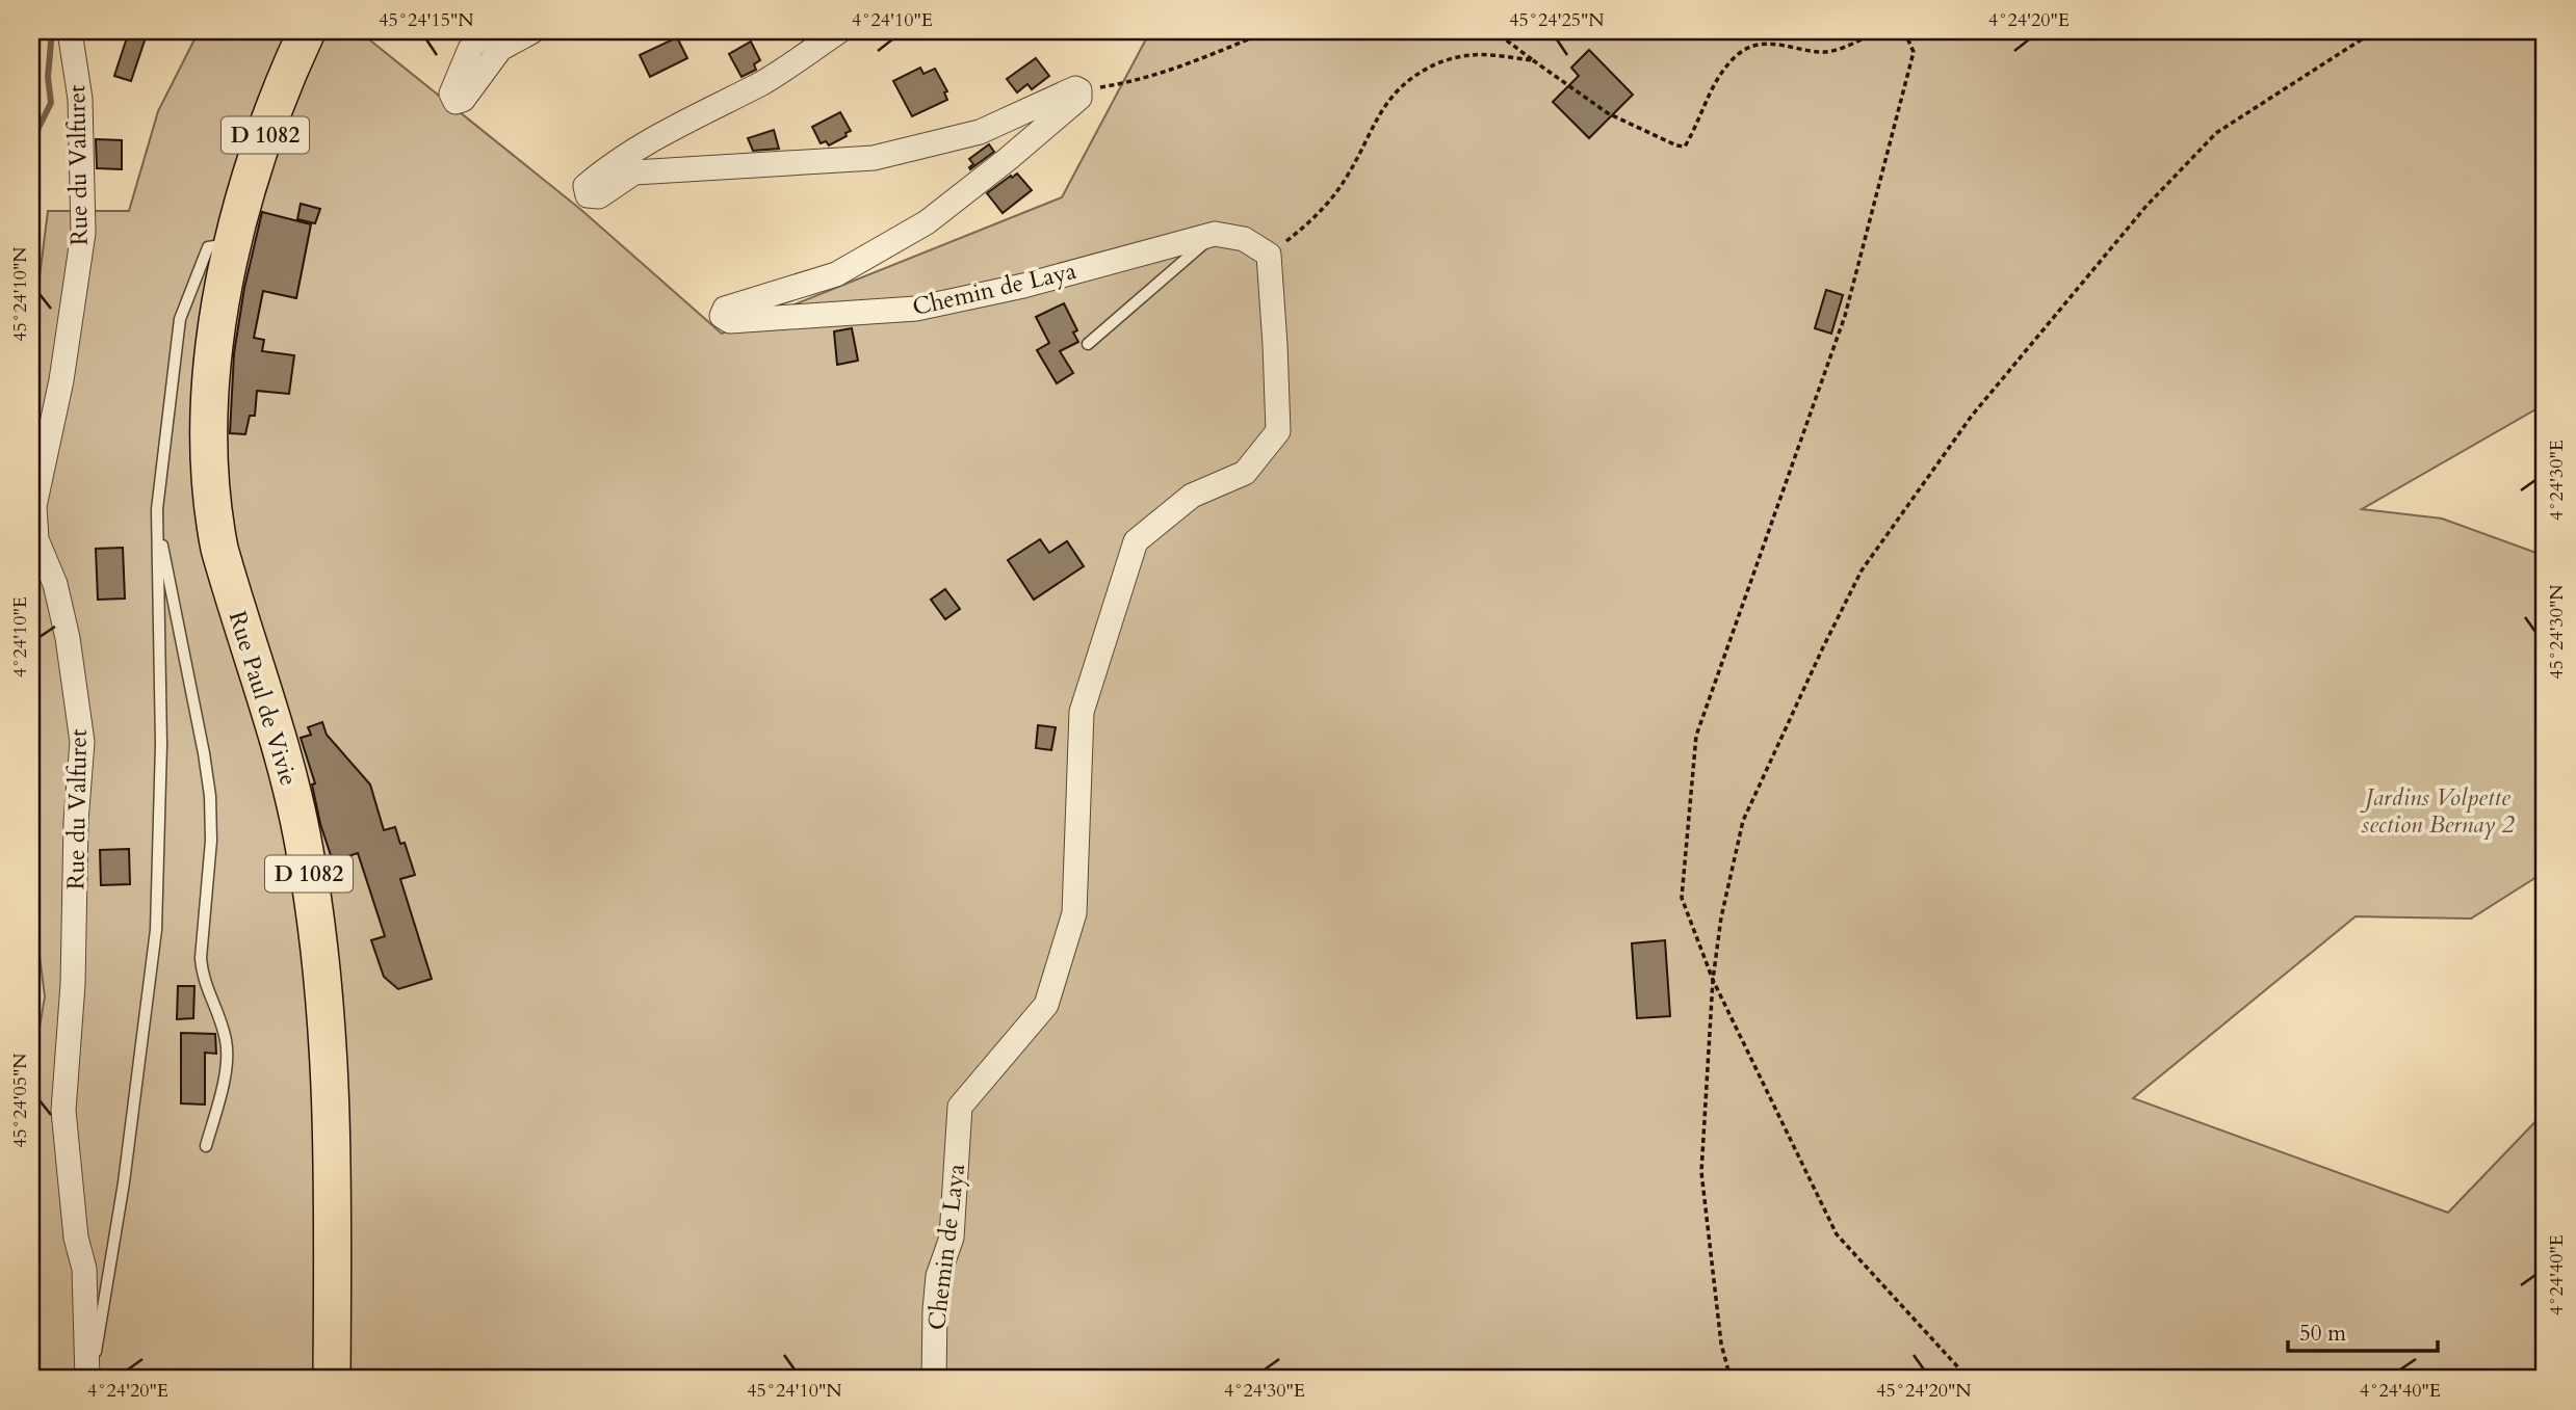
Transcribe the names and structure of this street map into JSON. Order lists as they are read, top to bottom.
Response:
{
  "streets": {
    "main road": ["D 1082", "Rue Paul de Vivie"],
    "street": ["Rue du Valfuret", "Chemin de Laya"]
  },
  "parks": ["Jardins Volpette section Bernay 2"],
  "scale_bar": "50 m",
  "coordinates": [
    "45°24'15\"N",
    "4°24'10\"E",
    "45°24'25\"N",
    "4°24'20\"E",
    "45°24'10\"N",
    "4°24'30\"E",
    "45°24'30\"N",
    "45°24'05\"N",
    "4°24'40\"E",
    "45°24'20\"N"
  ]
}
